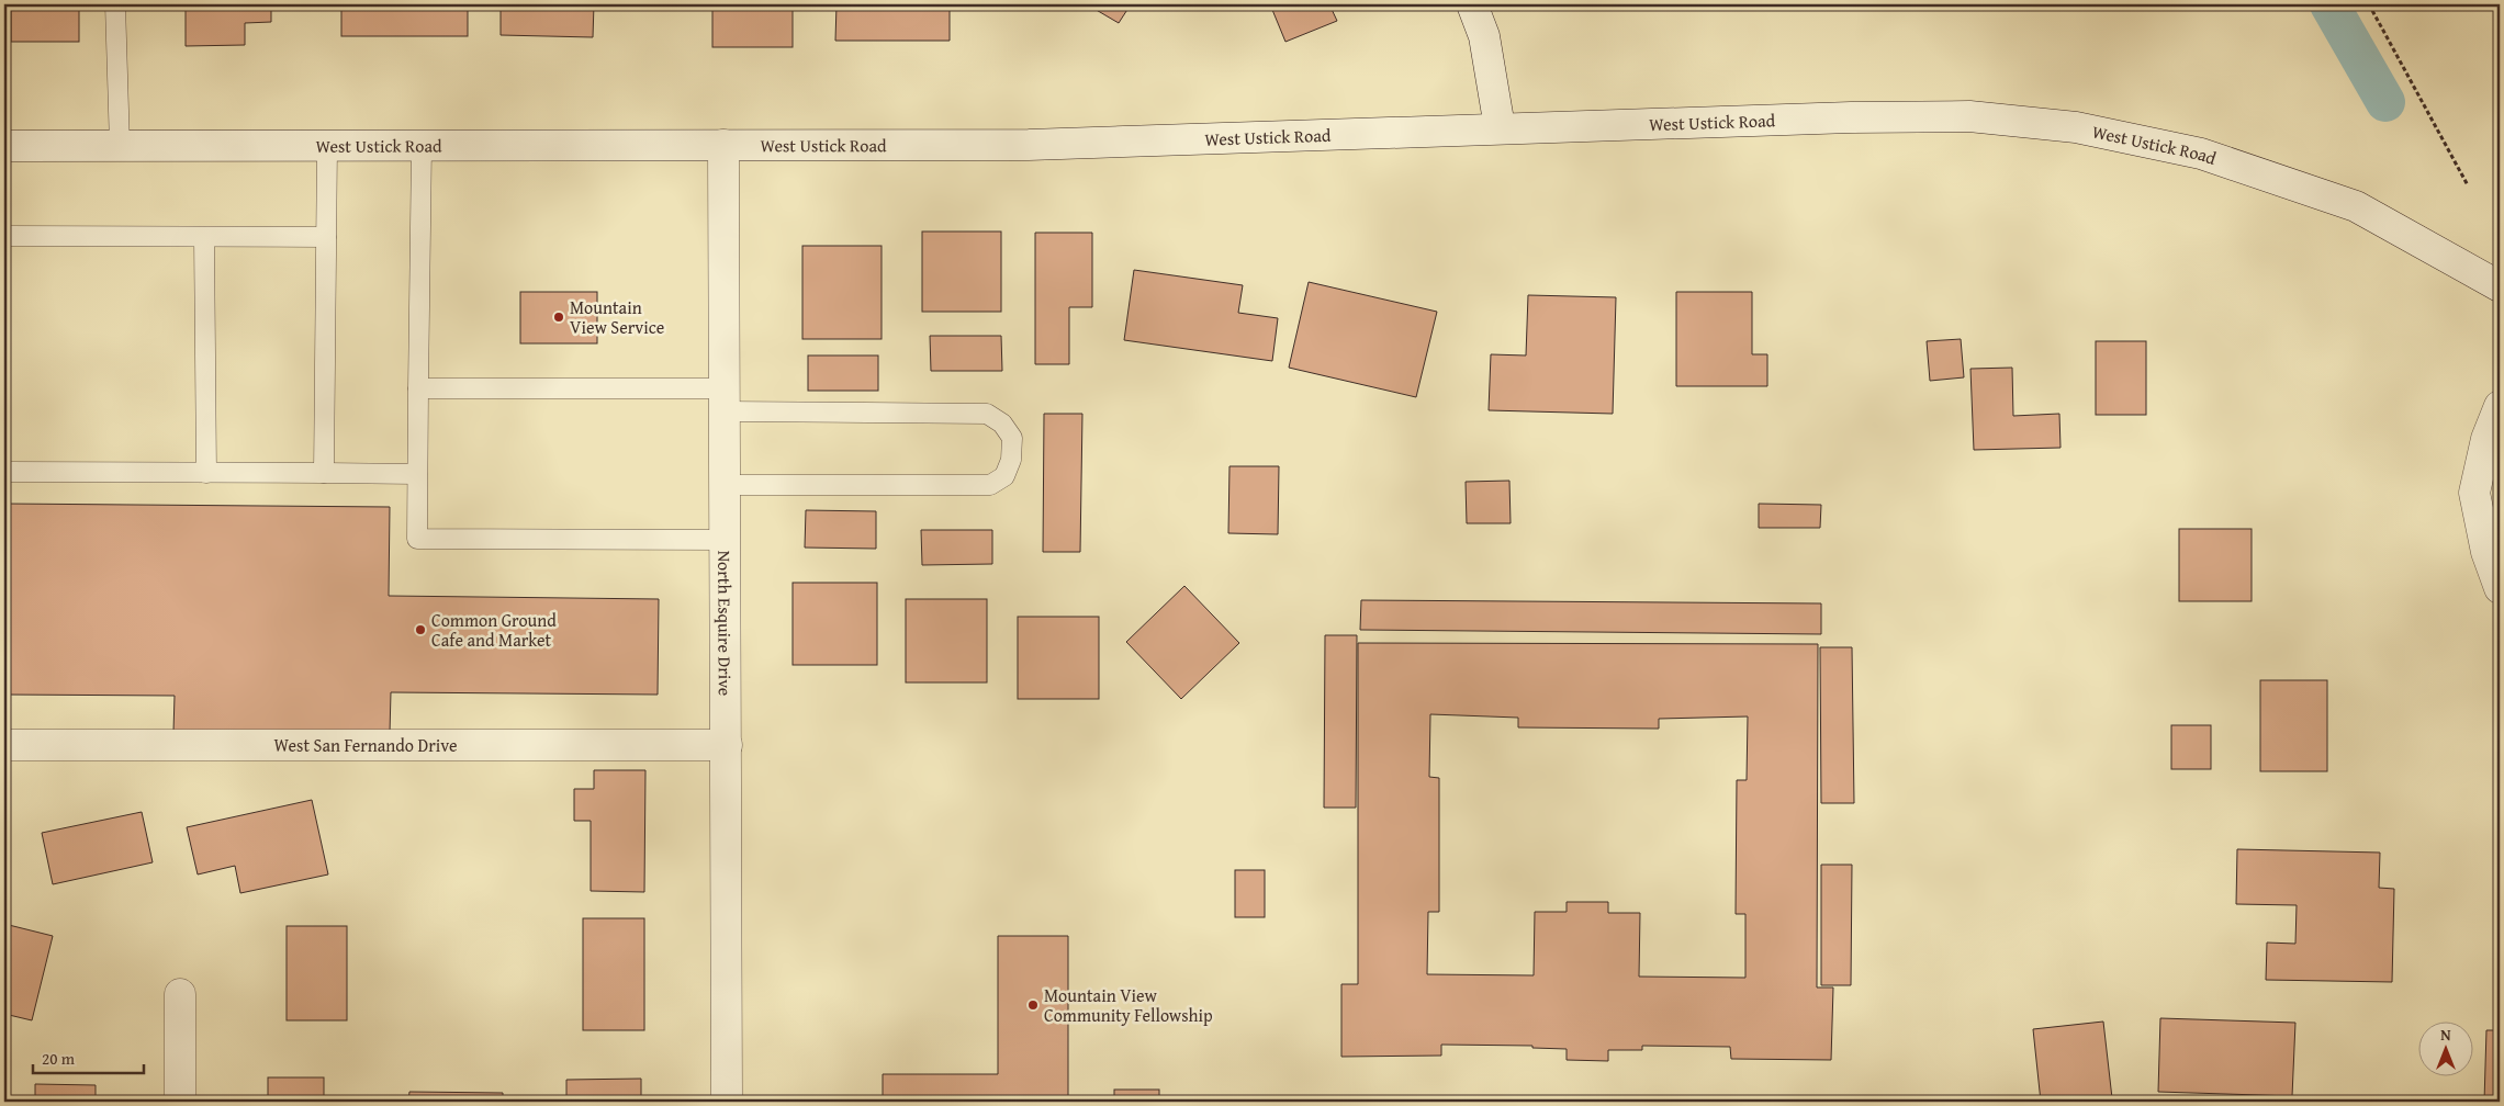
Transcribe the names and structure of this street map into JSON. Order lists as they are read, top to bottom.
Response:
{
  "streets": {
    "main road": ["West Ustick Road", "North Esquire Drive", "West San Fernando Drive"]
  },
  "crossings": [
    ["West Ustick Road", "North Esquire Drive"],
    ["North Esquire Drive", "West San Fernando Drive"]
  ],
  "places": ["Mountain View Service", "Common Ground Cafe and Market", "Mountain View Community Fellowship"],
  "scale_bar": "20 m",
  "north": "top"
}
